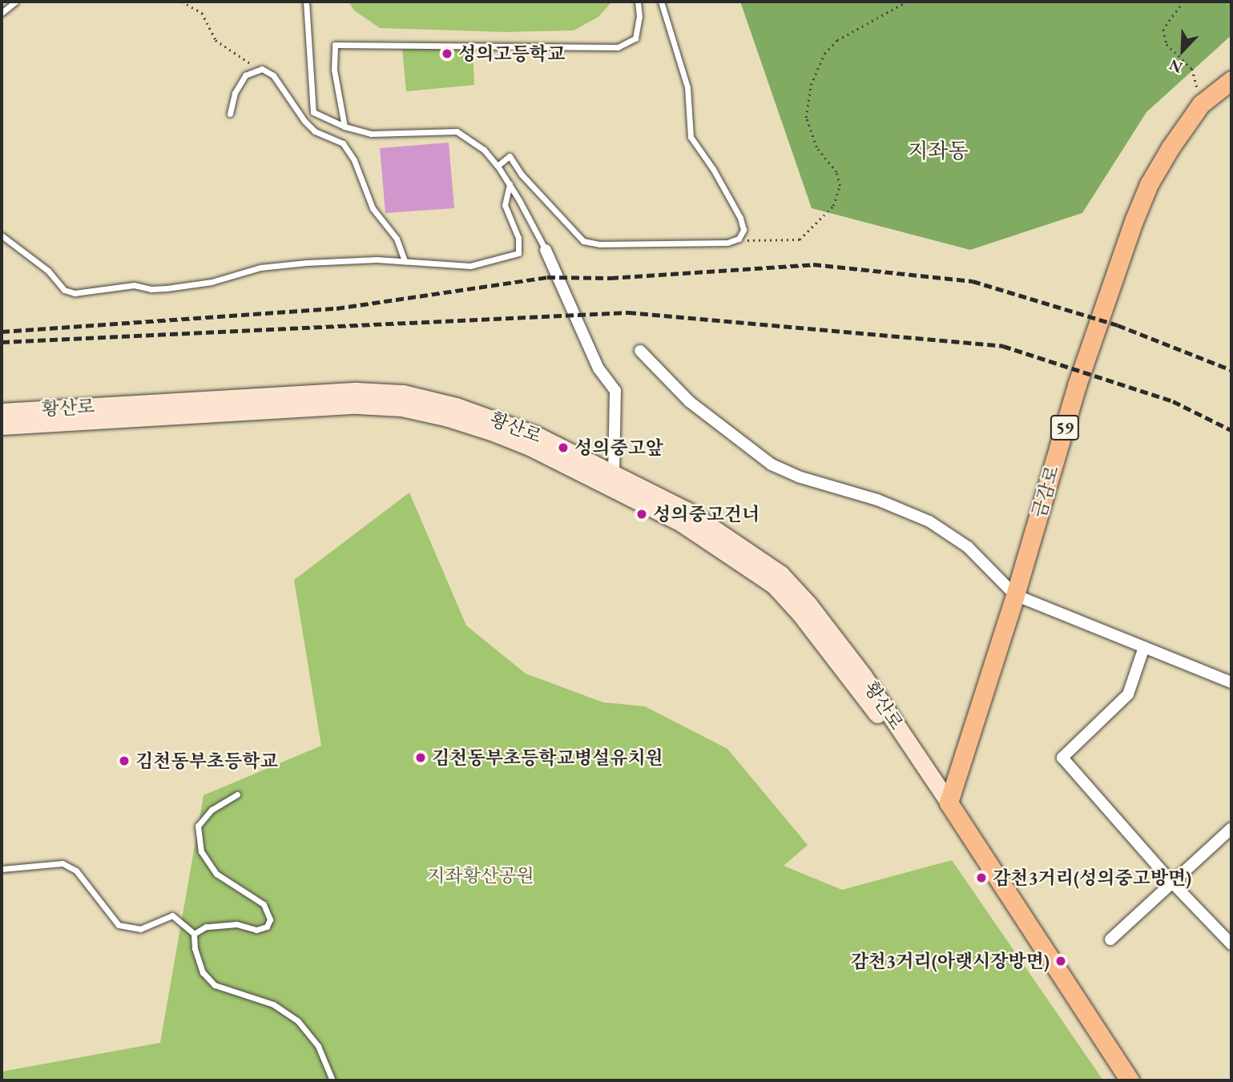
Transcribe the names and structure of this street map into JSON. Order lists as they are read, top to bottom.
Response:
{
  "streets": {
    "main road": ["황산로", "59", "금감로"]
  },
  "crossings": [
    ["황산로", "금감로"]
  ],
  "districts": ["지좌동"],
  "parks": ["지좌황산공원"],
  "places": [
    "성의고등학교",
    "성의중고앞",
    "성의중고건너",
    "김천동부초등학교병설유치원",
    "김천동부초등학교",
    "감천3거리(성의중고방면)",
    "감천3거리(아랫시장방면)"
  ],
  "north": "bottom left"
}
